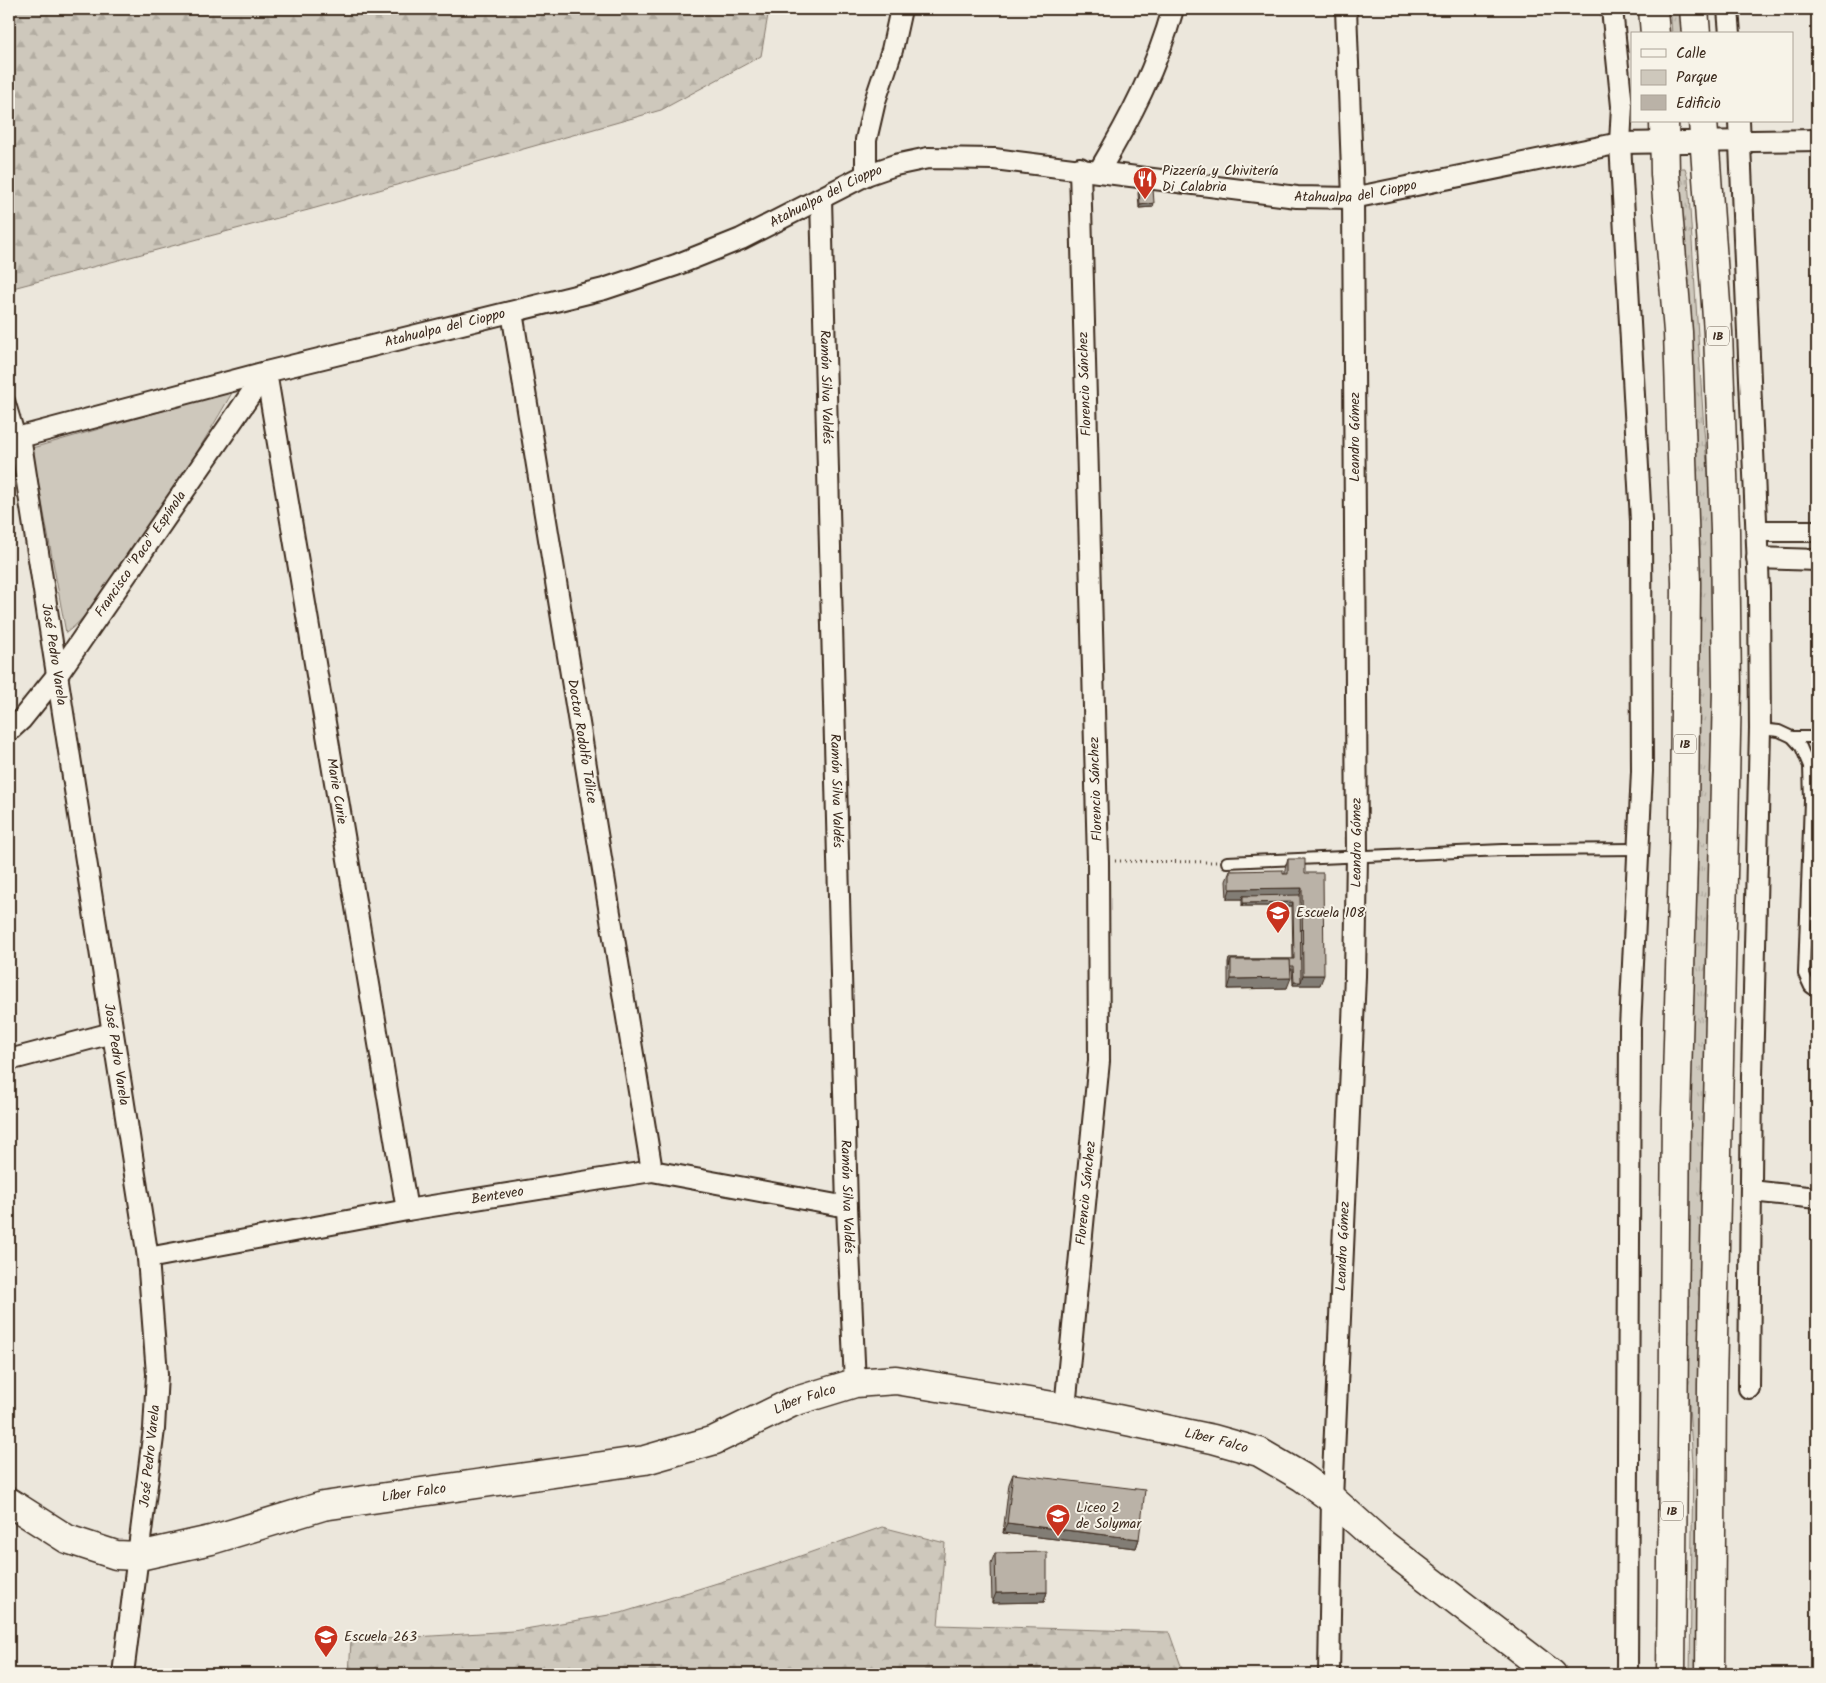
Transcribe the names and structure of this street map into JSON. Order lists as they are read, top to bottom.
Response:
{
  "streets": {
    "main road": ["IB", "Líber Falco"],
    "street": [
      "Atahualpa del Cioppo",
      "Florencio Sánchez",
      "Ramón Silva Valdés",
      "Leandro Gómez",
      "Francisco \"Paco\" Espínola",
      "José Pedro Varela",
      "Doctor Rodolfo Tálice",
      "Marie Curie",
      "Benteveo"
    ]
  },
  "crossings": [
    ["Atahualpa del Cioppo", "IB"],
    ["Atahualpa del Cioppo", "Florencio Sánchez"],
    ["Atahualpa del Cioppo", "Ramón Silva Valdés"],
    ["Atahualpa del Cioppo", "Leandro Gómez"],
    ["Atahualpa del Cioppo", "Francisco \"Paco\" Espínola"],
    ["Atahualpa del Cioppo", "José Pedro Varela"],
    ["Atahualpa del Cioppo", "Doctor Rodolfo Tálice"],
    ["Atahualpa del Cioppo", "Marie Curie"],
    ["Florencio Sánchez", "Líber Falco"],
    ["Ramón Silva Valdés", "Benteveo"],
    ["Ramón Silva Valdés", "Líber Falco"],
    ["Leandro Gómez", "Líber Falco"],
    ["Francisco \"Paco\" Espínola", "José Pedro Varela"],
    ["Francisco \"Paco\" Espínola", "Marie Curie"],
    ["José Pedro Varela", "Benteveo"],
    ["José Pedro Varela", "Líber Falco"],
    ["Doctor Rodolfo Tálice", "Benteveo"],
    ["Marie Curie", "Benteveo"]
  ],
  "places": {
    "restaurant": ["Pizzería y Chivitería Di Calabria"],
    "school or university": ["Escuela 108", "Liceo 2 de Solymar", "Escuela 263"]
  },
  "legend": ["Calle", "Parque", "Edificio"]
}
